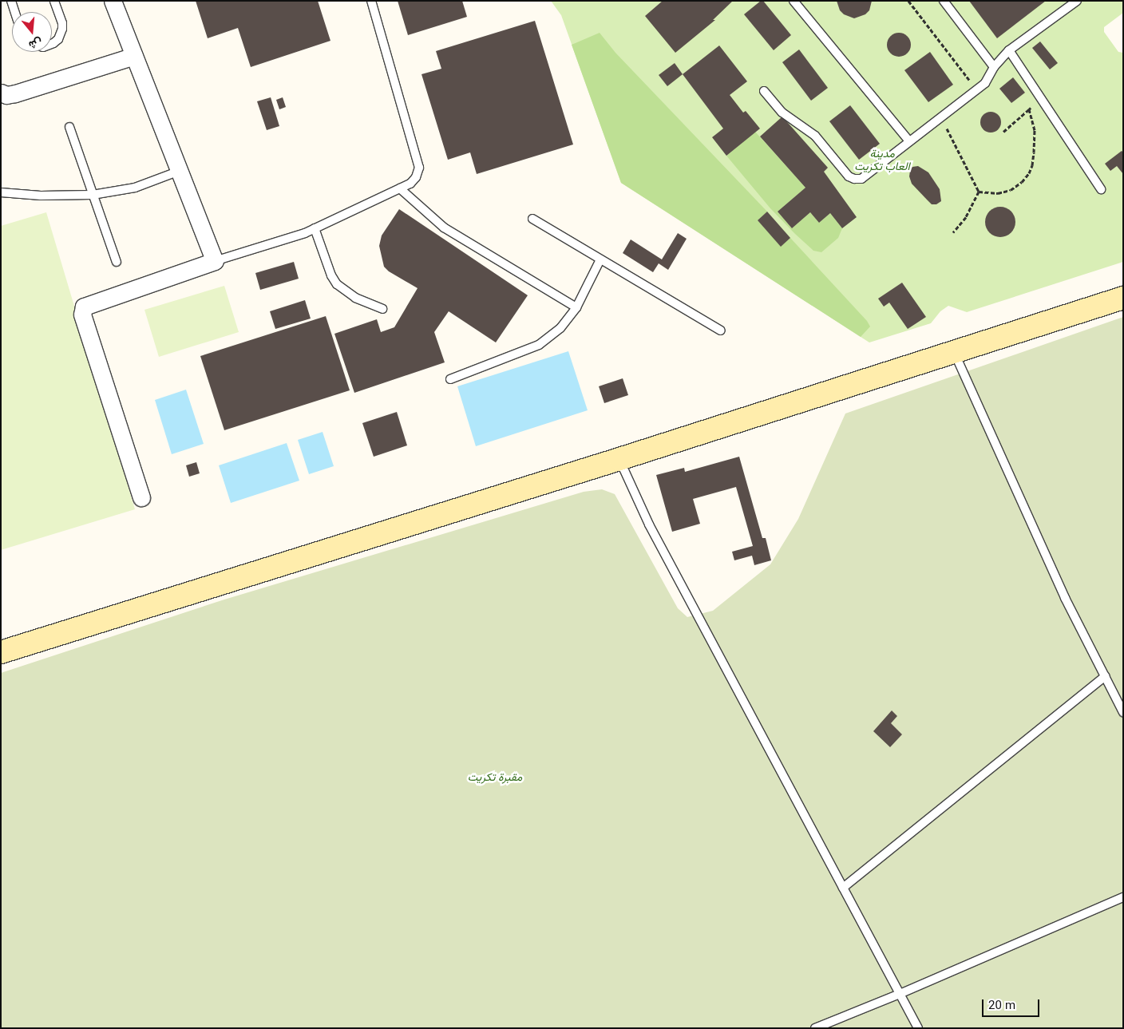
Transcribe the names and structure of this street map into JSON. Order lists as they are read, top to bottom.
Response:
{
  "parks": ["مدينة العاب تكريت", "مقبرة تكريت"],
  "scale_bar": "20 m",
  "north": "bottom"
}
